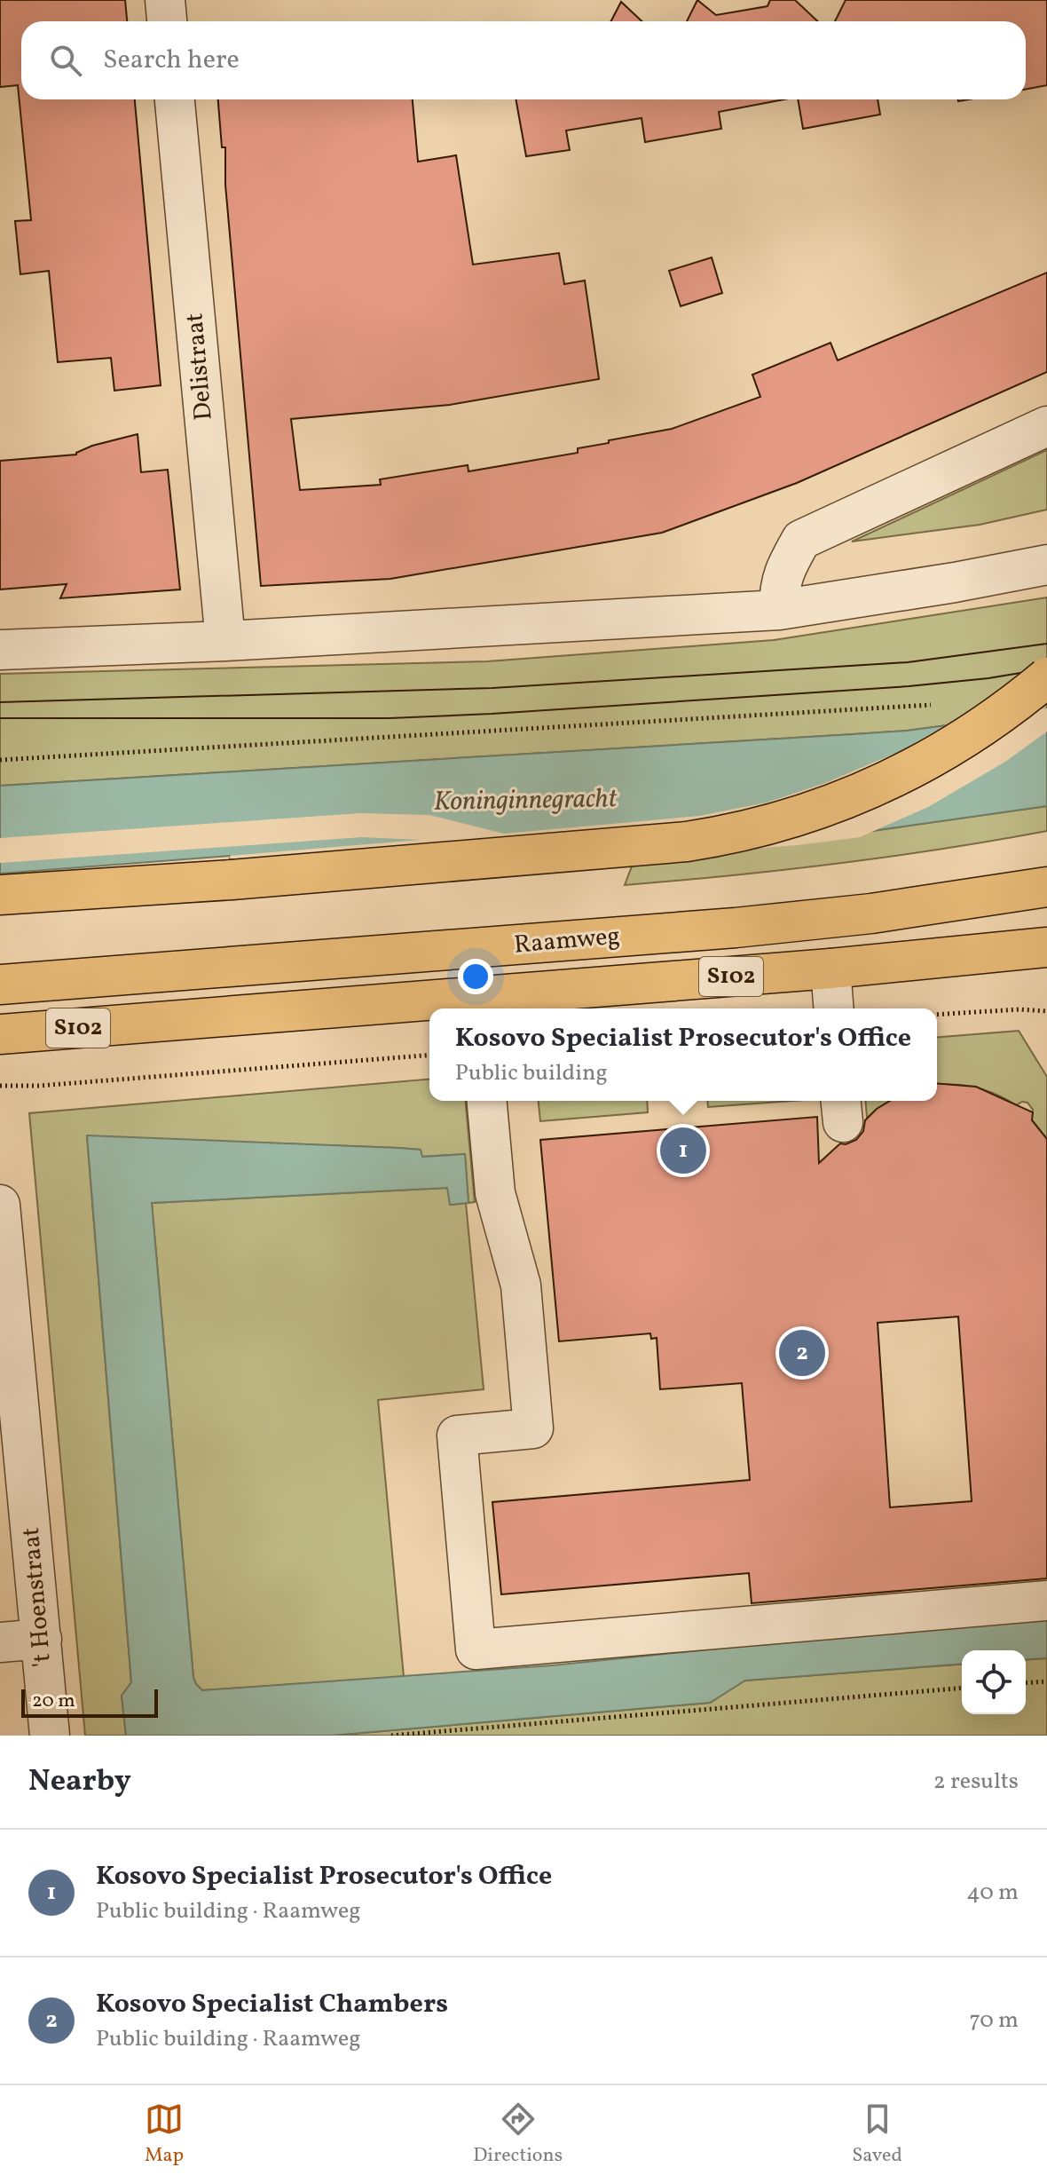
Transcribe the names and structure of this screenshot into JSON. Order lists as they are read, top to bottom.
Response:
{
  "streets": {
    "main road": ["Raamweg", "S102"],
    "street": ["Delistraat", "'t Hoenstraat"]
  },
  "water": ["Koninginnegracht"],
  "scale_bar": "20 m",
  "page": {
    "search": "Search here",
    "popup": ["Kosovo Specialist Prosecutor's Office", "Public building"],
    "pins": ["1", "2"],
    "scale": "20 m",
    "heading": ["Nearby", "2 results"],
    "list": [
      {
        "mark": "1",
        "name": "Kosovo Specialist Prosecutor's Office",
        "note": "Public building · Raamweg",
        "value": "40 m"
      },
      {
        "mark": "2",
        "name": "Kosovo Specialist Chambers",
        "note": "Public building · Raamweg",
        "value": "70 m"
      }
    ],
    "nav": ["Map", "Directions", "Saved"]
  }
}
